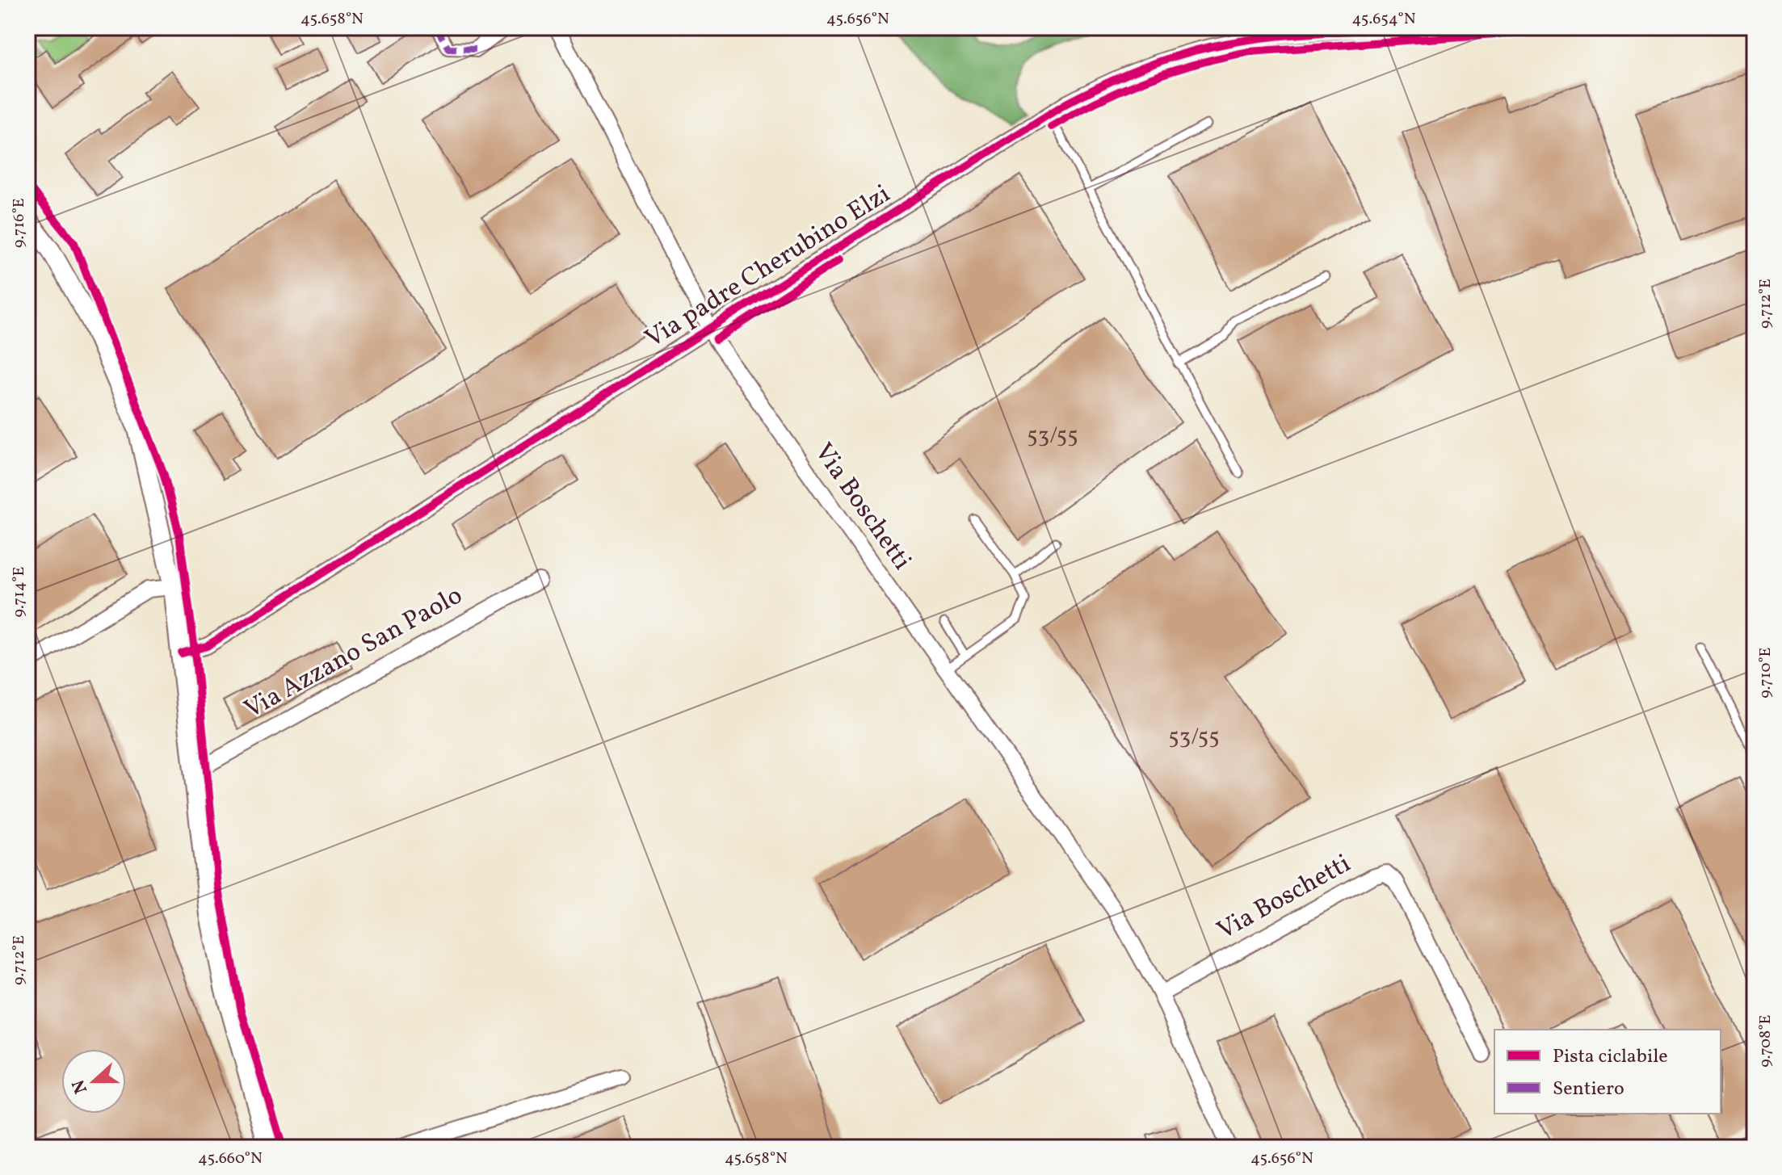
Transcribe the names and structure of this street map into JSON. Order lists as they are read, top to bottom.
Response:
{
  "streets": {
    "street": ["Via padre Cherubino Elzi", "Via Boschetti", "Via Azzano San Paolo"]
  },
  "crossings": [
    ["Via padre Cherubino Elzi", "Via Boschetti"]
  ],
  "house_numbers": ["53/55", "53/55"],
  "legend": ["Pista ciclabile", "Sentiero"],
  "north": "left",
  "coordinates": [
    "45.658°N",
    "45.656°N",
    "45.654°N",
    "9.716°E",
    "9.712°E",
    "9.714°E",
    "9.710°E",
    "9.708°E",
    "45.660°N"
  ]
}
